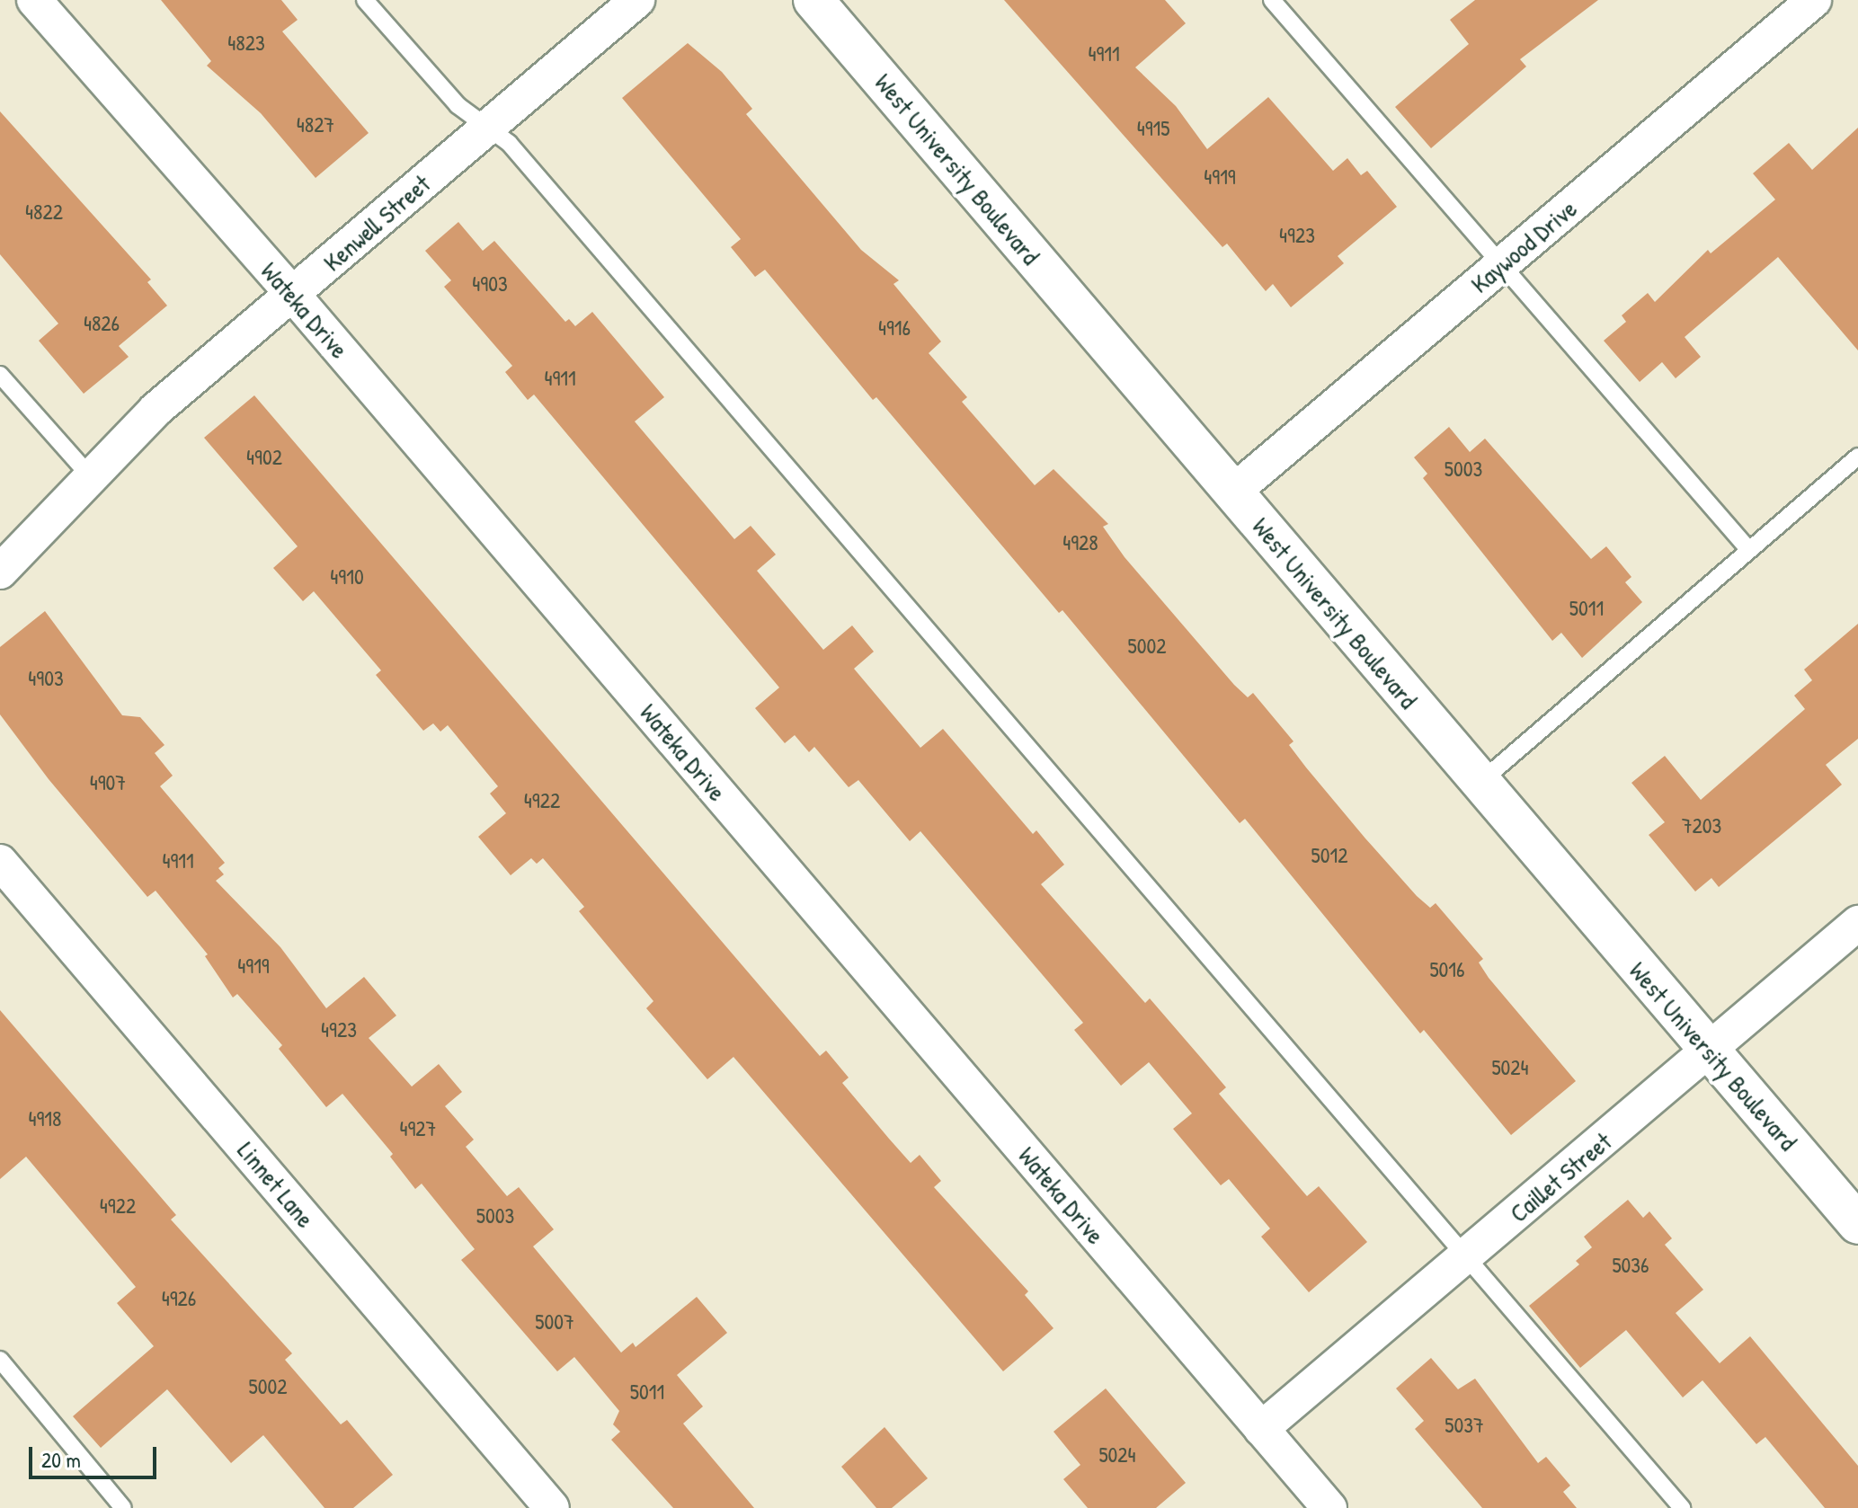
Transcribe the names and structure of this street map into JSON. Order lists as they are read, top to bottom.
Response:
{
  "streets": {
    "street": [
      "West University Boulevard",
      "Kenwell Street",
      "Kaywood Drive",
      "Wateka Drive",
      "Caillet Street",
      "Linnet Lane"
    ]
  },
  "crossings": [
    ["West University Boulevard", "Kaywood Drive"],
    ["West University Boulevard", "Caillet Street"],
    ["Kenwell Street", "Wateka Drive"],
    ["Wateka Drive", "Caillet Street"]
  ],
  "house_numbers": [
    "4823",
    "4911",
    "4827",
    "4915",
    "4919",
    "4822",
    "4923",
    "4903",
    "4826",
    "4916",
    "4911",
    "4902",
    "5003",
    "4928",
    "4910",
    "5011",
    "5002",
    "4903",
    "4907",
    "4922",
    "7203",
    "5012",
    "4911",
    "4919",
    "5016",
    "4923",
    "5024",
    "4918",
    "4927",
    "4922",
    "5003",
    "5036",
    "4926",
    "5007",
    "5002",
    "5011",
    "5037",
    "5024"
  ],
  "scale_bar": "20 m"
}
